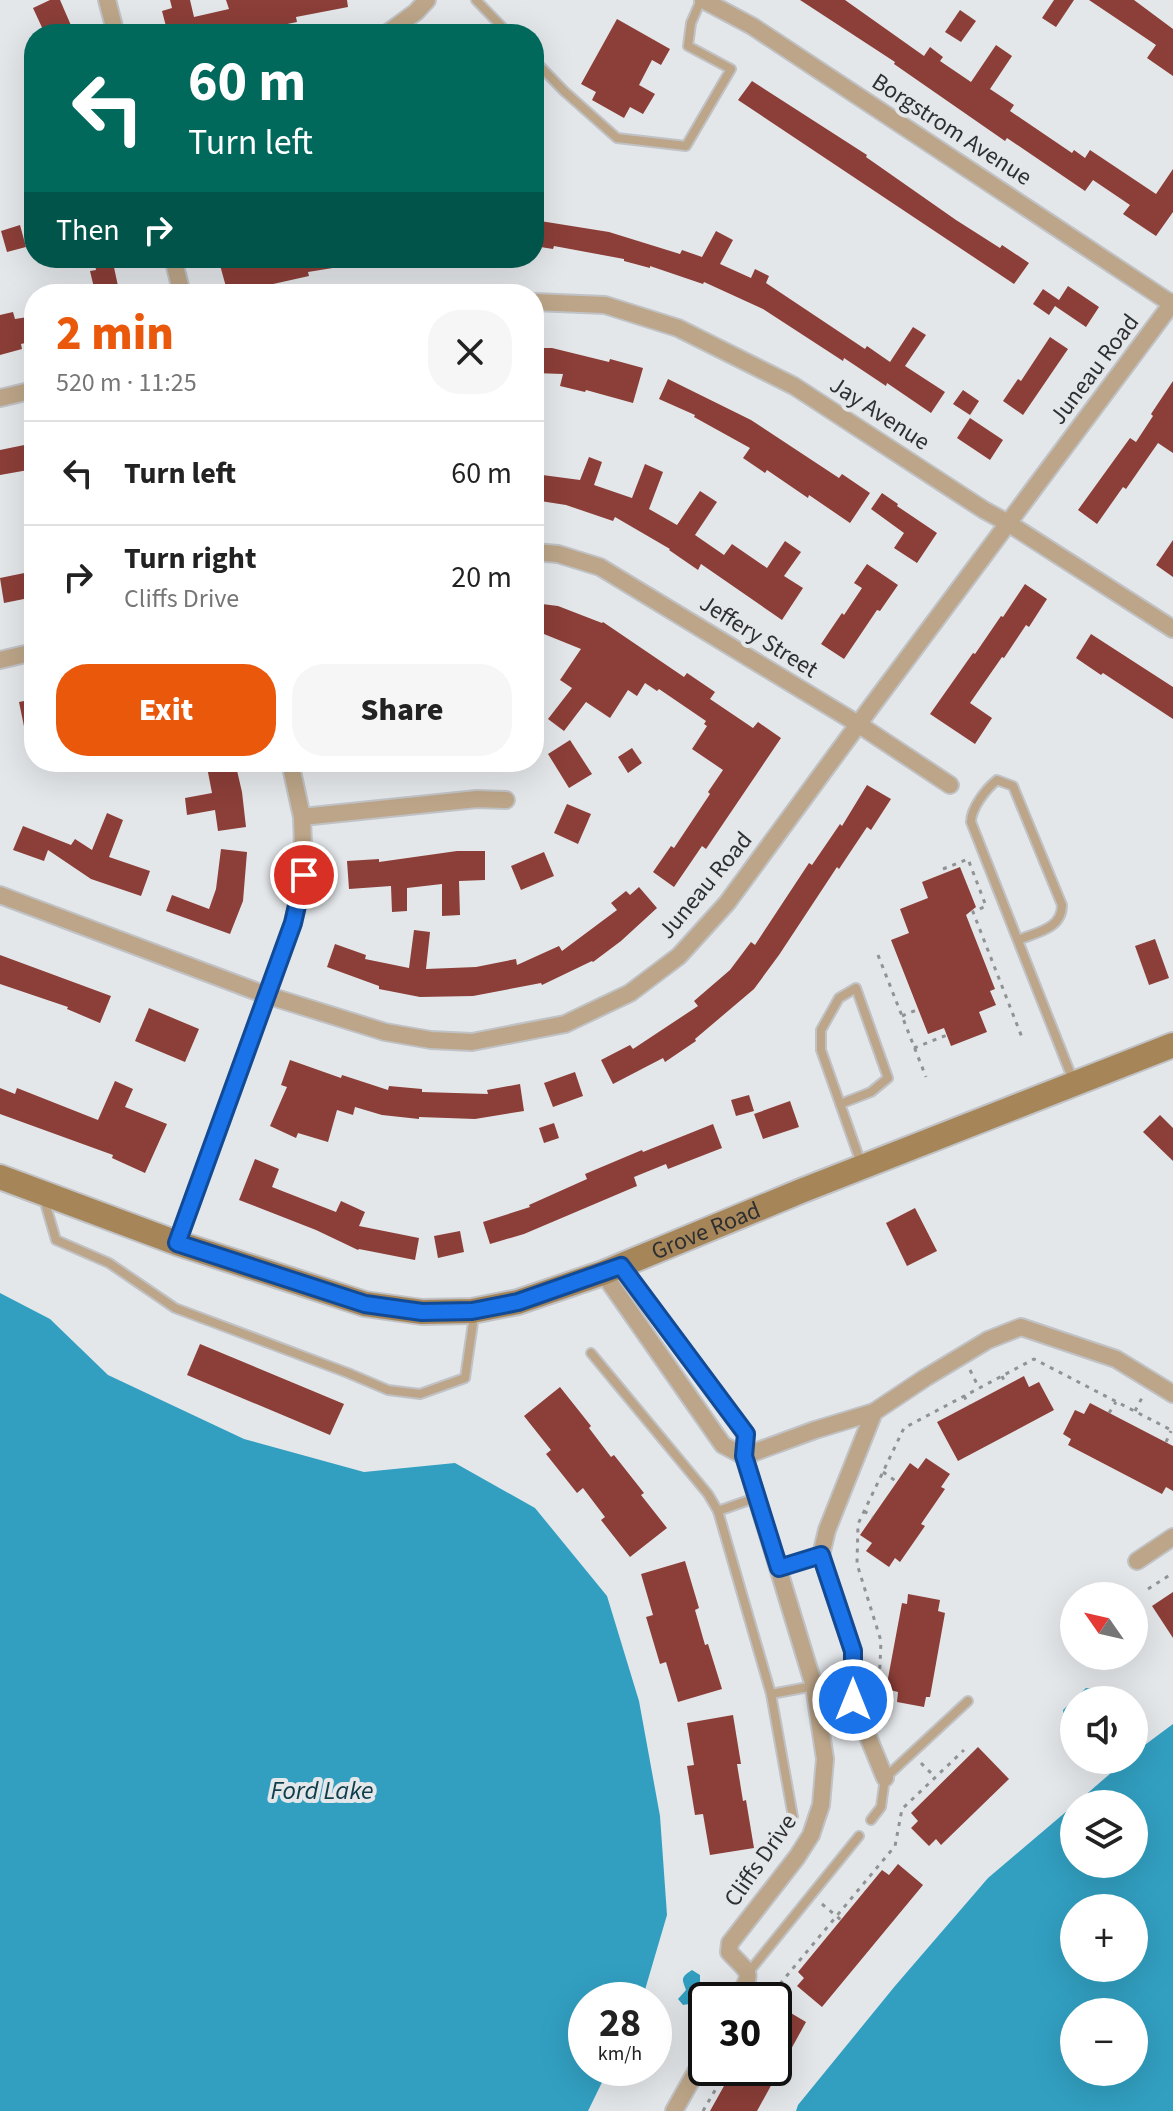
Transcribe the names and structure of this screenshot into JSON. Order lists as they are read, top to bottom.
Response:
{
  "streets": {
    "main road": ["Grove Road"],
    "street": [
      "Borgstrom Avenue",
      "Juneau Road",
      "Jay Avenue",
      "Jeffery Street",
      "Cliffs Drive"
    ]
  },
  "crossings": [
    ["Borgstrom Avenue", "Juneau Road"],
    ["Juneau Road", "Jay Avenue"],
    ["Juneau Road", "Jeffery Street"],
    ["Grove Road", "Cliffs Drive"]
  ],
  "water": ["Ford Lake"],
  "north": "top left",
  "page": {
    "turn": ["60 m", "Turn left"],
    "then": "Then",
    "heading": ["2 min", "520 m · 11:25"],
    "list": [
      {
        "name": "Turn left",
        "value": "60 m"
      },
      {
        "name": "Turn right",
        "note": "Cliffs Drive",
        "value": "20 m"
      }
    ],
    "buttons": ["Exit", "Share"],
    "map_buttons": ["+", "−"],
    "speed": "28 km/h",
    "limit": "30"
  }
}
